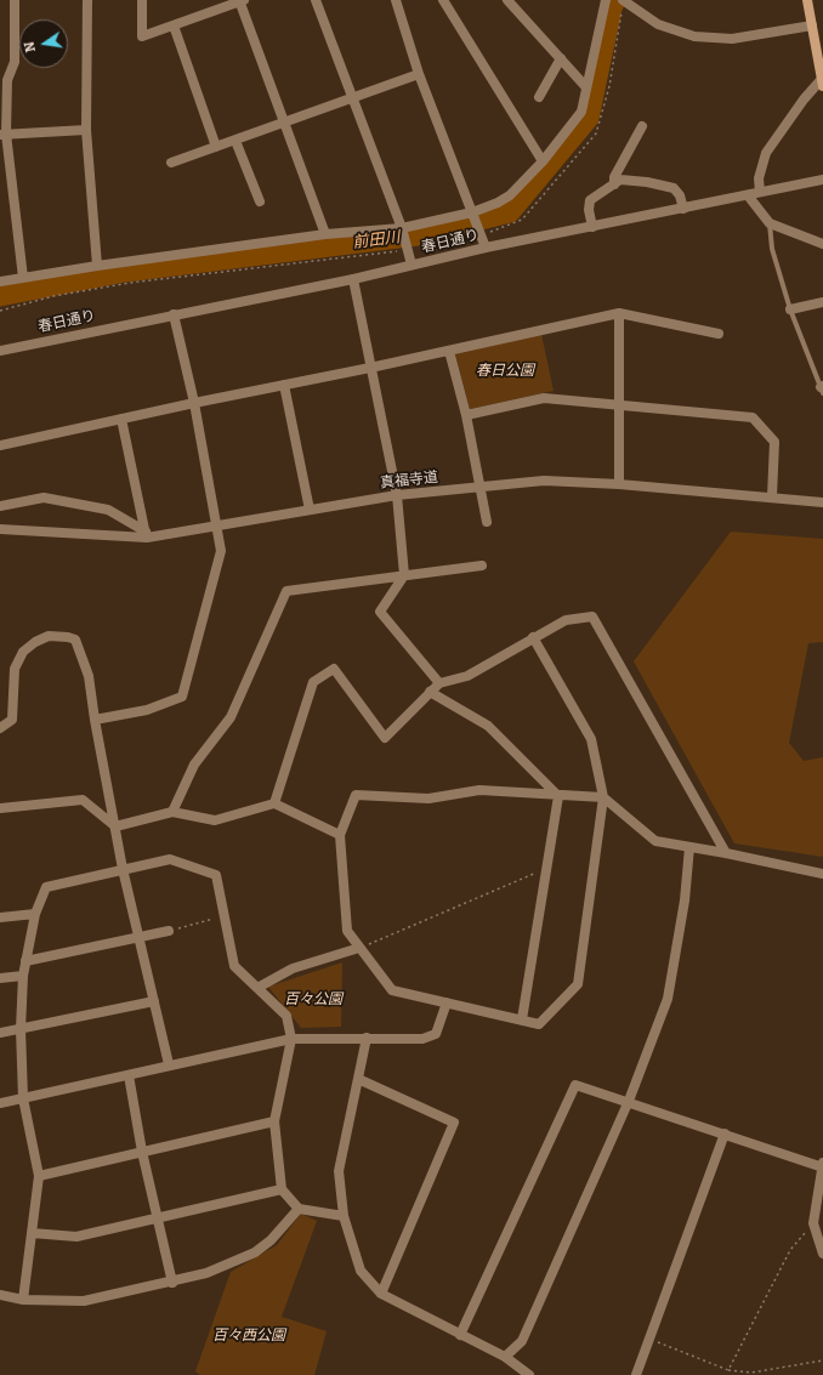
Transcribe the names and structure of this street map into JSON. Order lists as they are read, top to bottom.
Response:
{
  "streets": {
    "street": ["春日通り", "真福寺道"]
  },
  "water": ["前田川"],
  "parks": ["春日公園", "百々公園", "百々西公園"],
  "north": "left"
}
